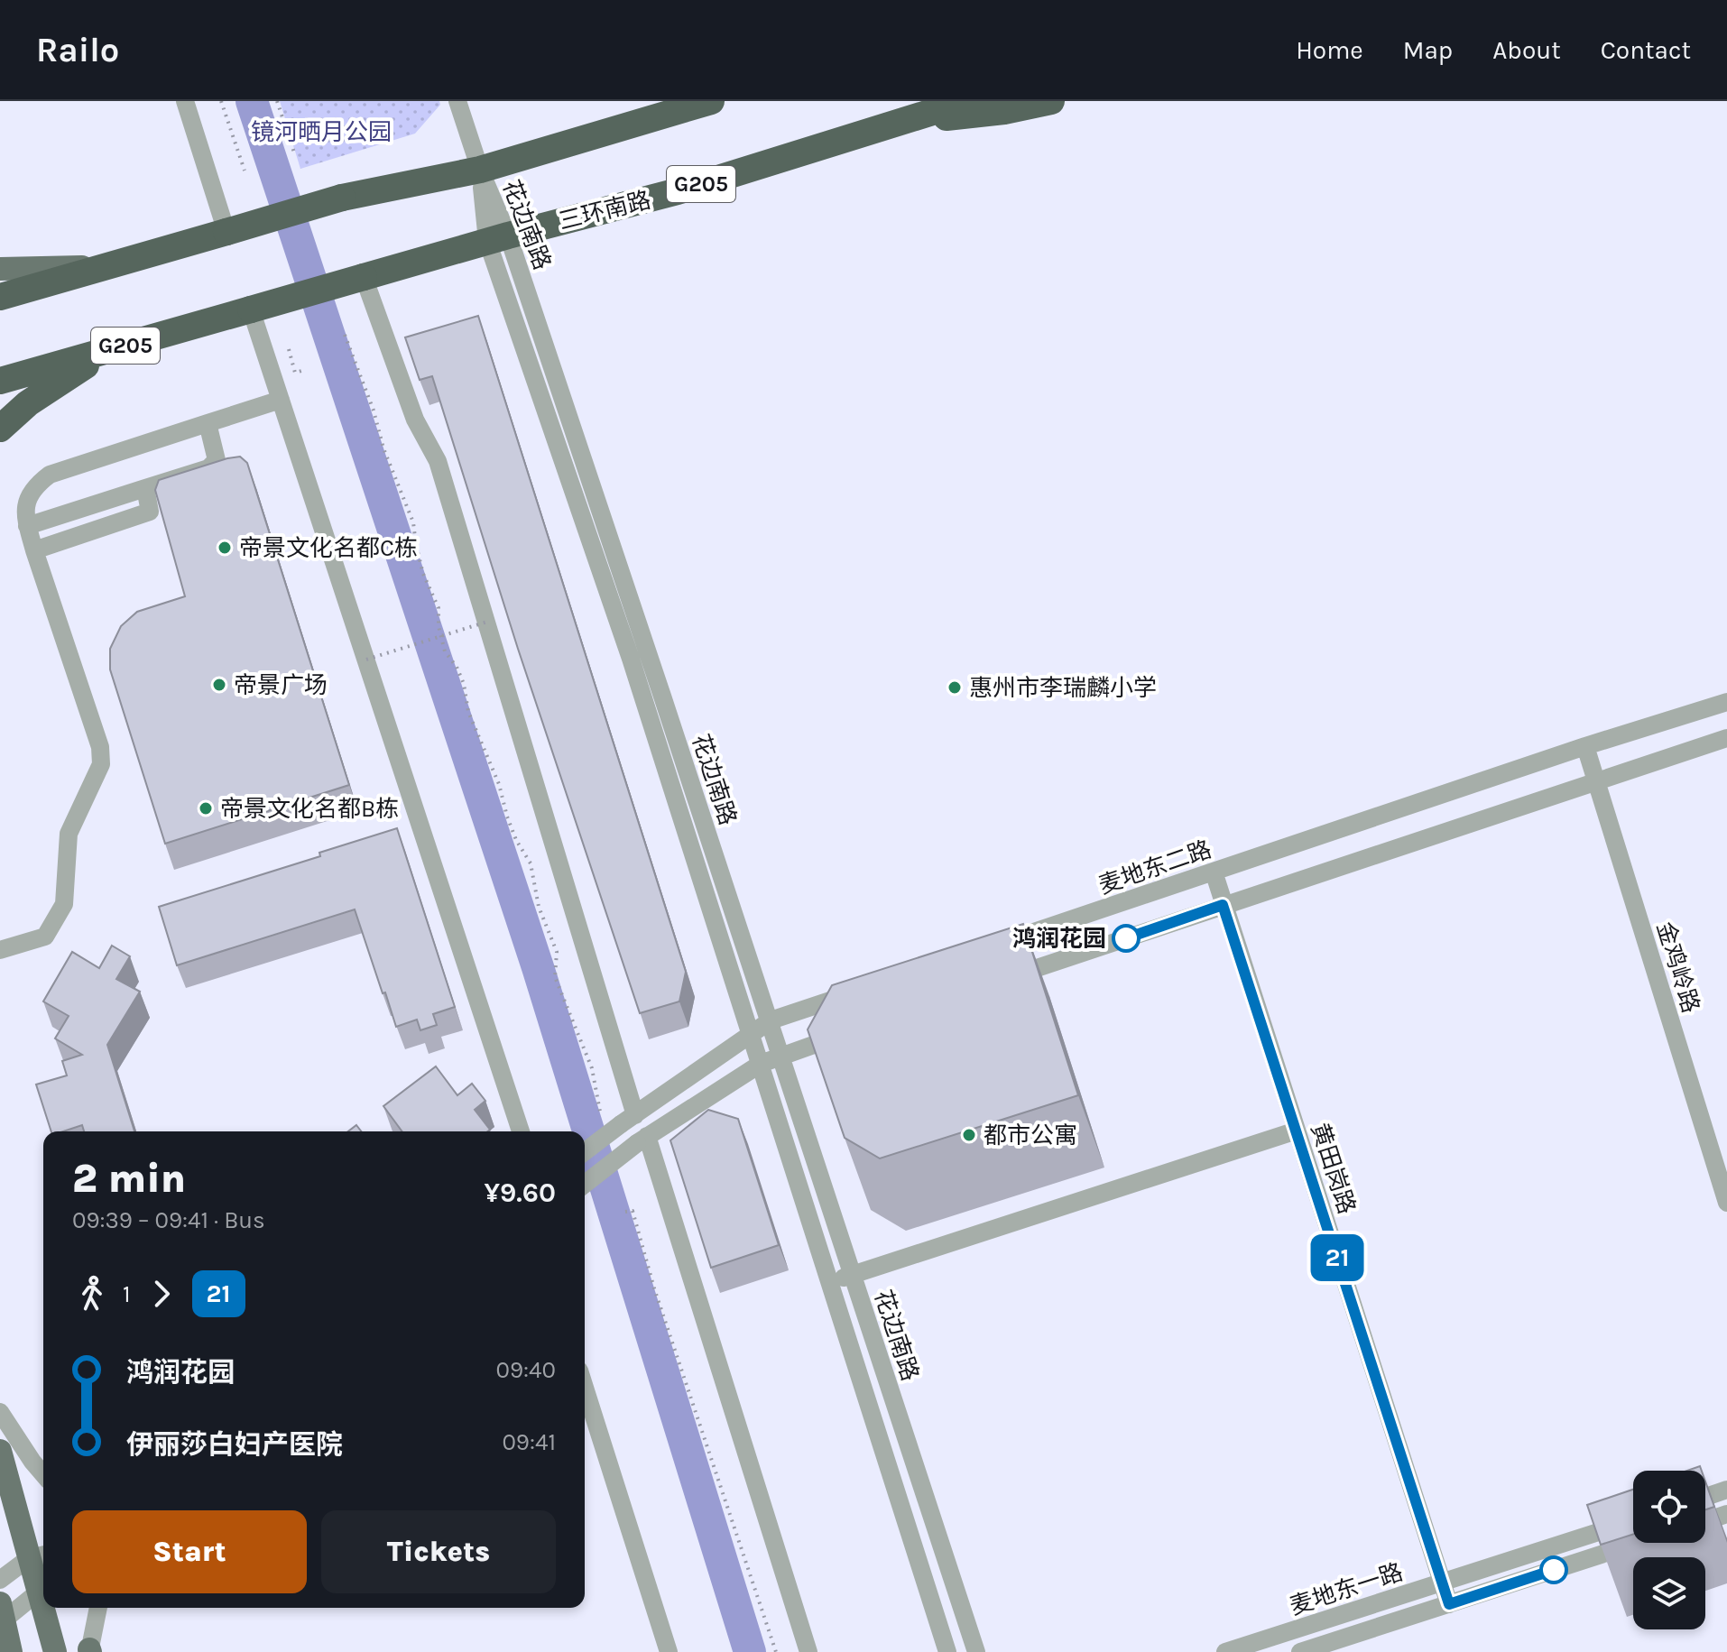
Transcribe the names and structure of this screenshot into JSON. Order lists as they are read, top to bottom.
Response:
{
  "streets": {
    "highway": ["G205", "三环南路"],
    "street": [
      "花边南路",
      "麦地东二路",
      "金鸡岭路",
      "黄田岗路",
      "麦地东一路"
    ]
  },
  "crossings": [
    ["G205", "三环南路"],
    ["三环南路", "花边南路"],
    ["麦地东二路", "金鸡岭路"],
    ["麦地东二路", "黄田岗路"],
    ["黄田岗路", "麦地东一路"]
  ],
  "parks": ["镜河晒月公园"],
  "places": [
    "帝景文化名都C栋",
    "帝景广场",
    "惠州市李瑞麟小学",
    "帝景文化名都B栋",
    "鸿润花园",
    "都市公寓"
  ],
  "lines": ["bus line 21"],
  "page": {
    "header": "Railo",
    "nav": [
      "Home",
      "Map",
      "About",
      "Contact"
    ],
    "on_map": "21",
    "heading": ["2 min", "09:39 – 09:41 · Bus", "¥9.60"],
    "legs": ["1", "21"],
    "list": [
      {
        "name": "鸿润花园",
        "value": "09:40"
      },
      {
        "name": "伊丽莎白妇产医院",
        "value": "09:41"
      }
    ],
    "buttons": ["Start", "Tickets"]
  }
}
